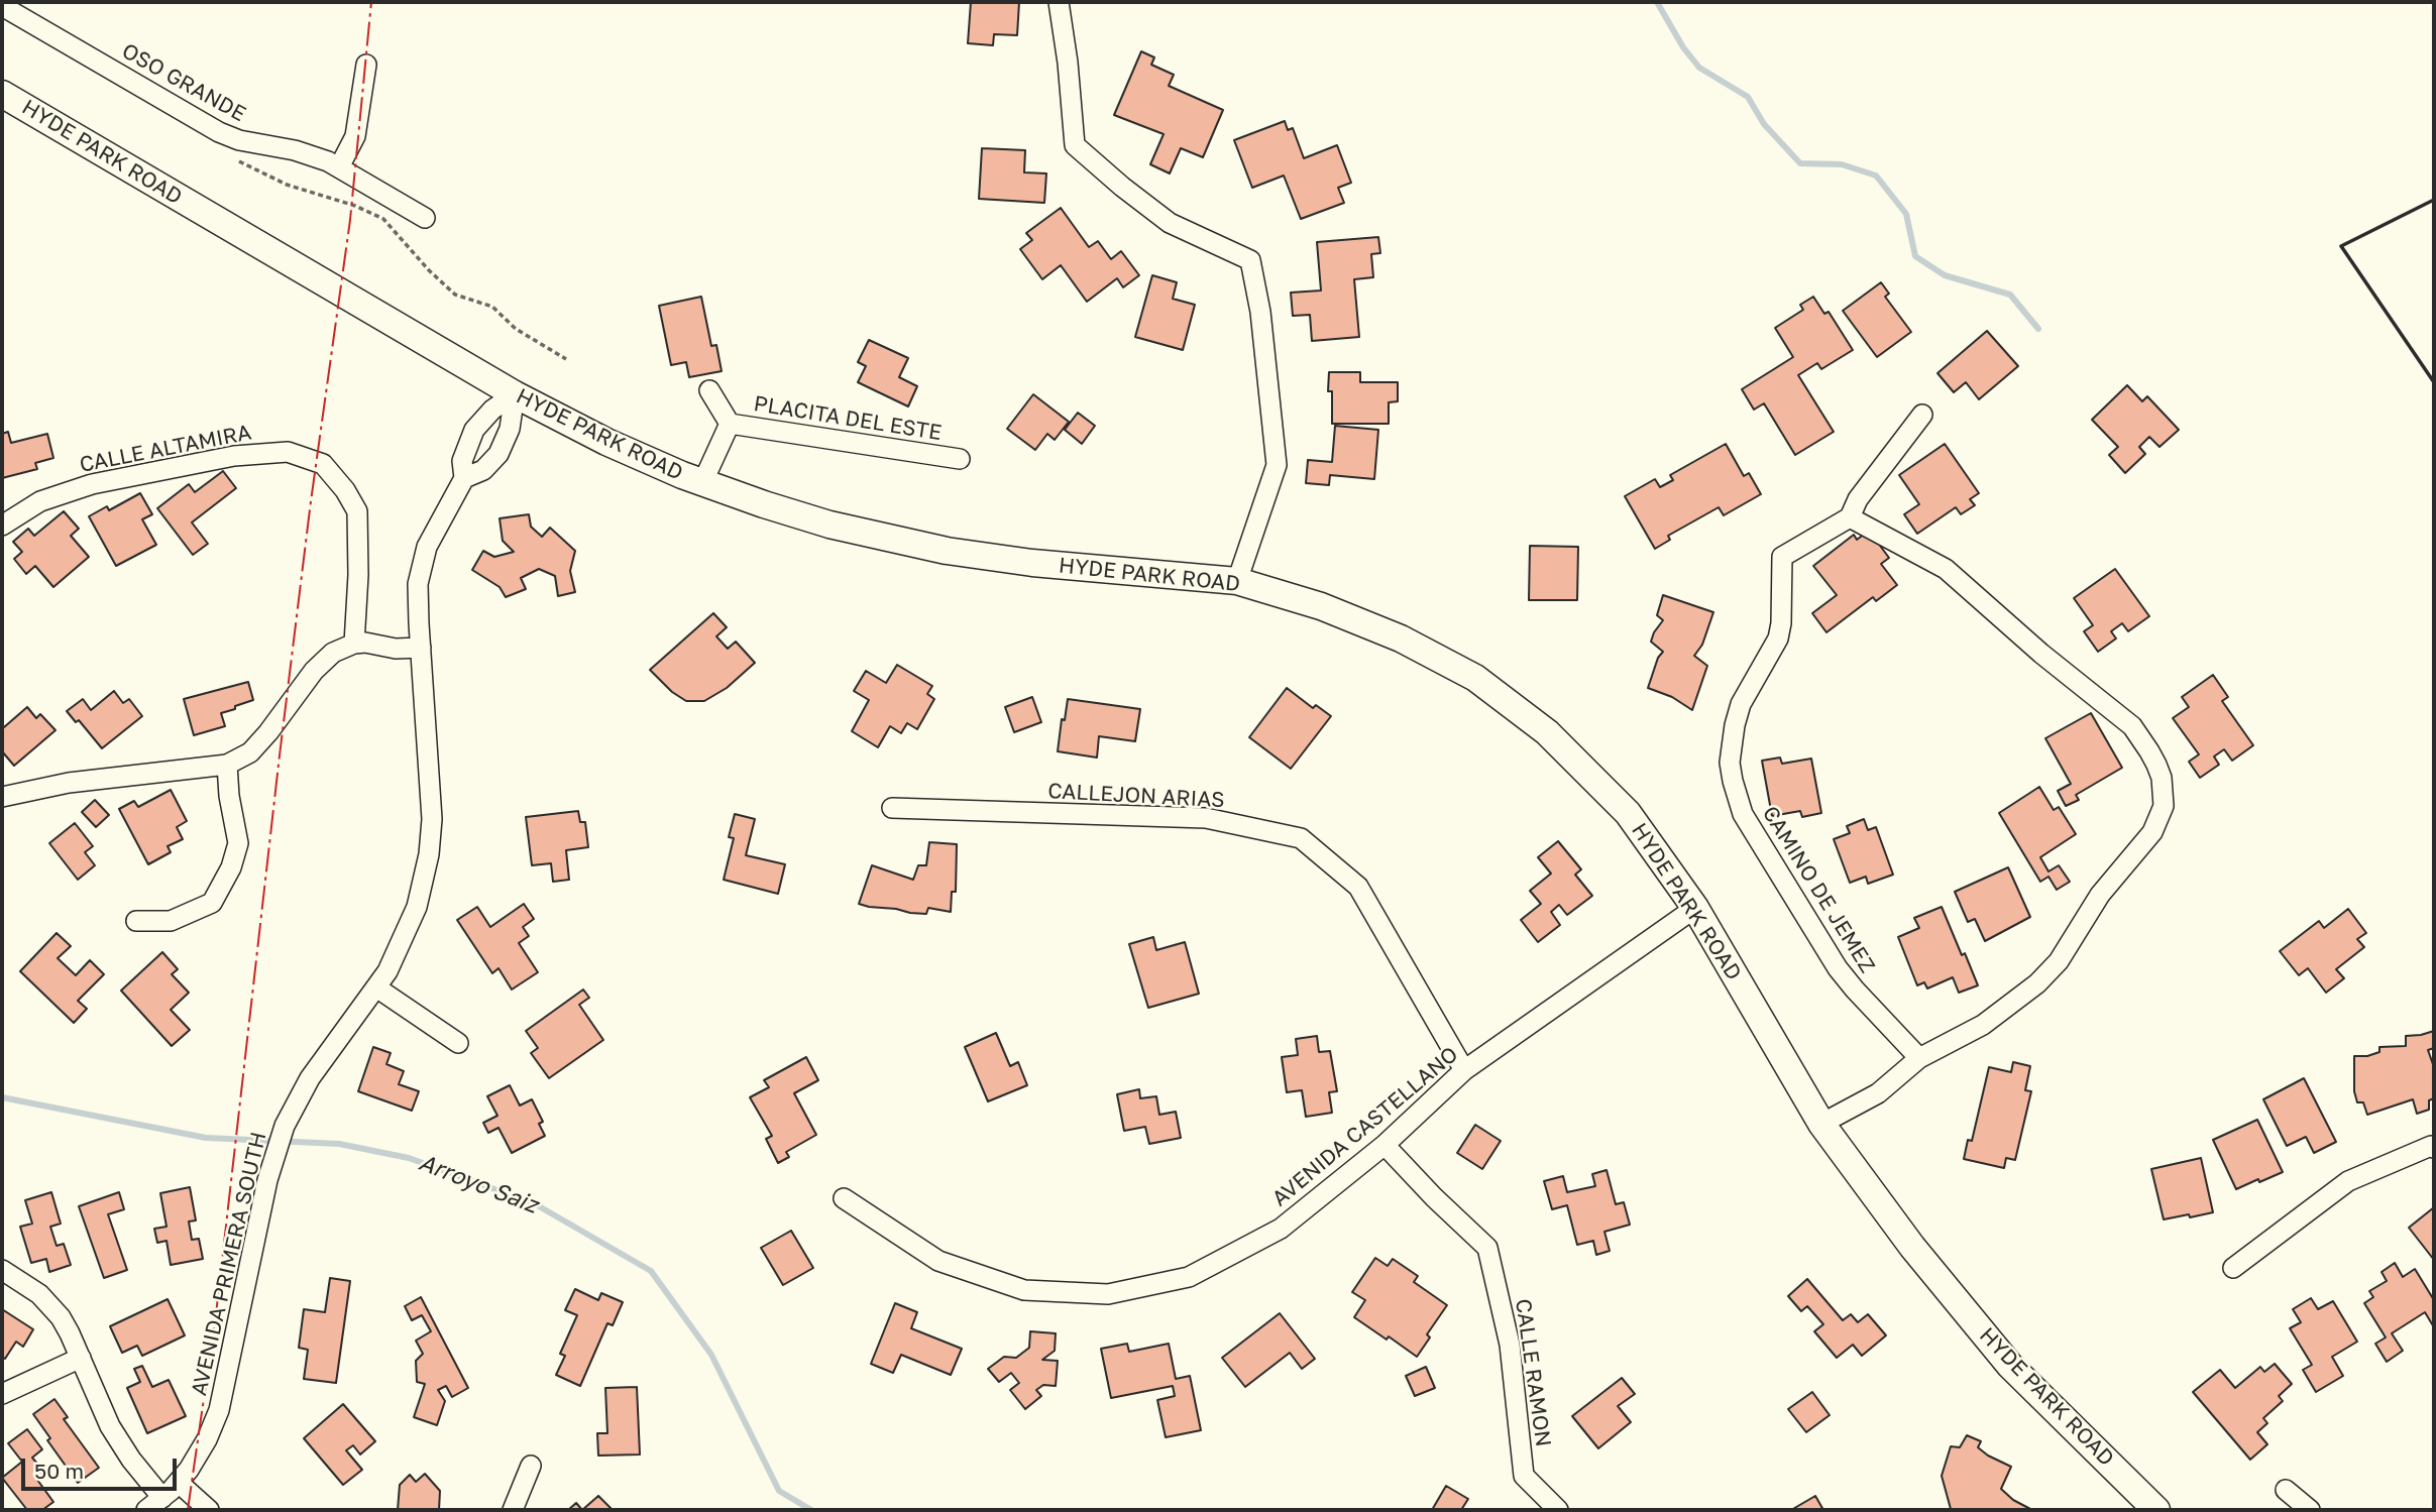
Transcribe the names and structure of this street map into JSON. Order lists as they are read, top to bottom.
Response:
{
  "streets": {
    "main road": ["HYDE PARK ROAD"],
    "street": [
      "OSO GRANDE",
      "PLACITA DEL ESTE",
      "CALLE ALTAMIRA",
      "CALLEJON ARIAS",
      "CAMINO DE JEMEZ",
      "AVENIDA CASTELLANO",
      "AVENIDA PRIMERA SOUTH",
      "CALLE RAMON"
    ]
  },
  "crossings": [
    ["HYDE PARK ROAD", "PLACITA DEL ESTE"],
    ["HYDE PARK ROAD", "AVENIDA CASTELLANO"],
    ["HYDE PARK ROAD", "AVENIDA PRIMERA SOUTH"],
    ["CALLEJON ARIAS", "AVENIDA CASTELLANO"],
    ["AVENIDA CASTELLANO", "CALLE RAMON"]
  ],
  "water": ["Arroyo Saiz"],
  "scale_bar": "50 m"
}
